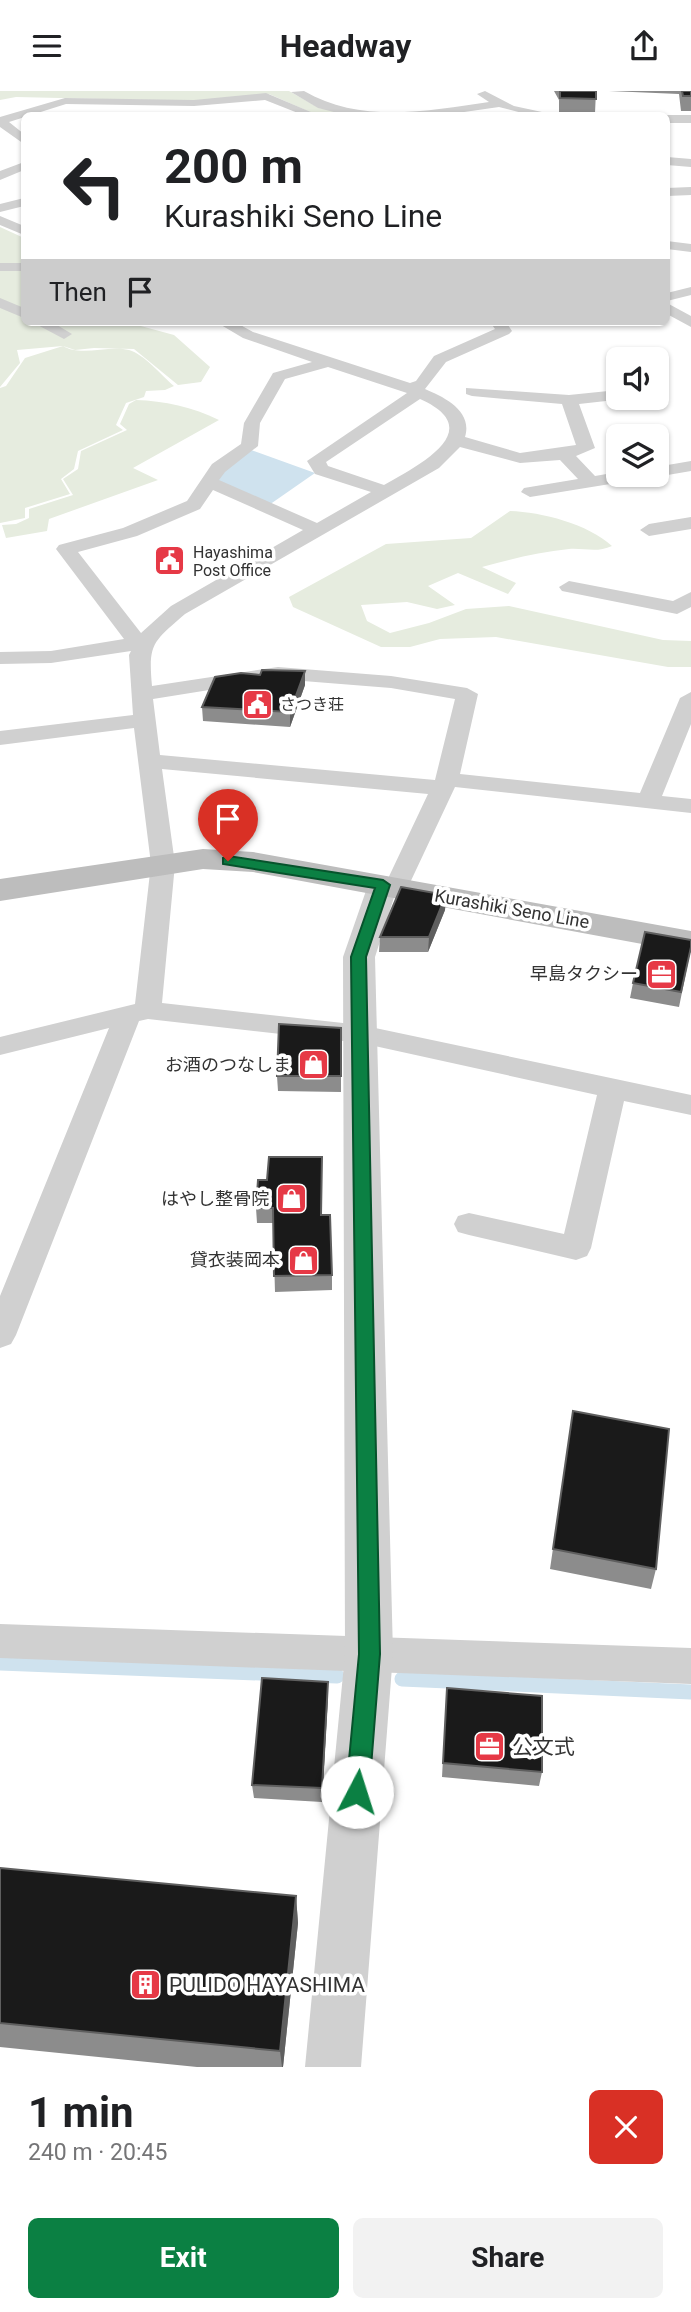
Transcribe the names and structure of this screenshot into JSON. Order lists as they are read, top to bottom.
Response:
{
  "streets": {
    "main road": ["Kurashiki Seno Line"]
  },
  "places": {
    "public building": ["Hayashima Post Office", "さつき荘"],
    "office": ["早島タクシー", "公文式"],
    "shop": ["お酒のつなしま", "はやし整骨院", "貸衣装岡本"],
    "building": ["PULIDO HAYASHIMA"]
  },
  "page": {
    "header": "Headway",
    "turn": ["200 m", "Kurashiki Seno Line"],
    "then": "Then",
    "heading": ["1 min", "240 m · 20:45"],
    "buttons": ["Exit", "Share"]
  }
}
